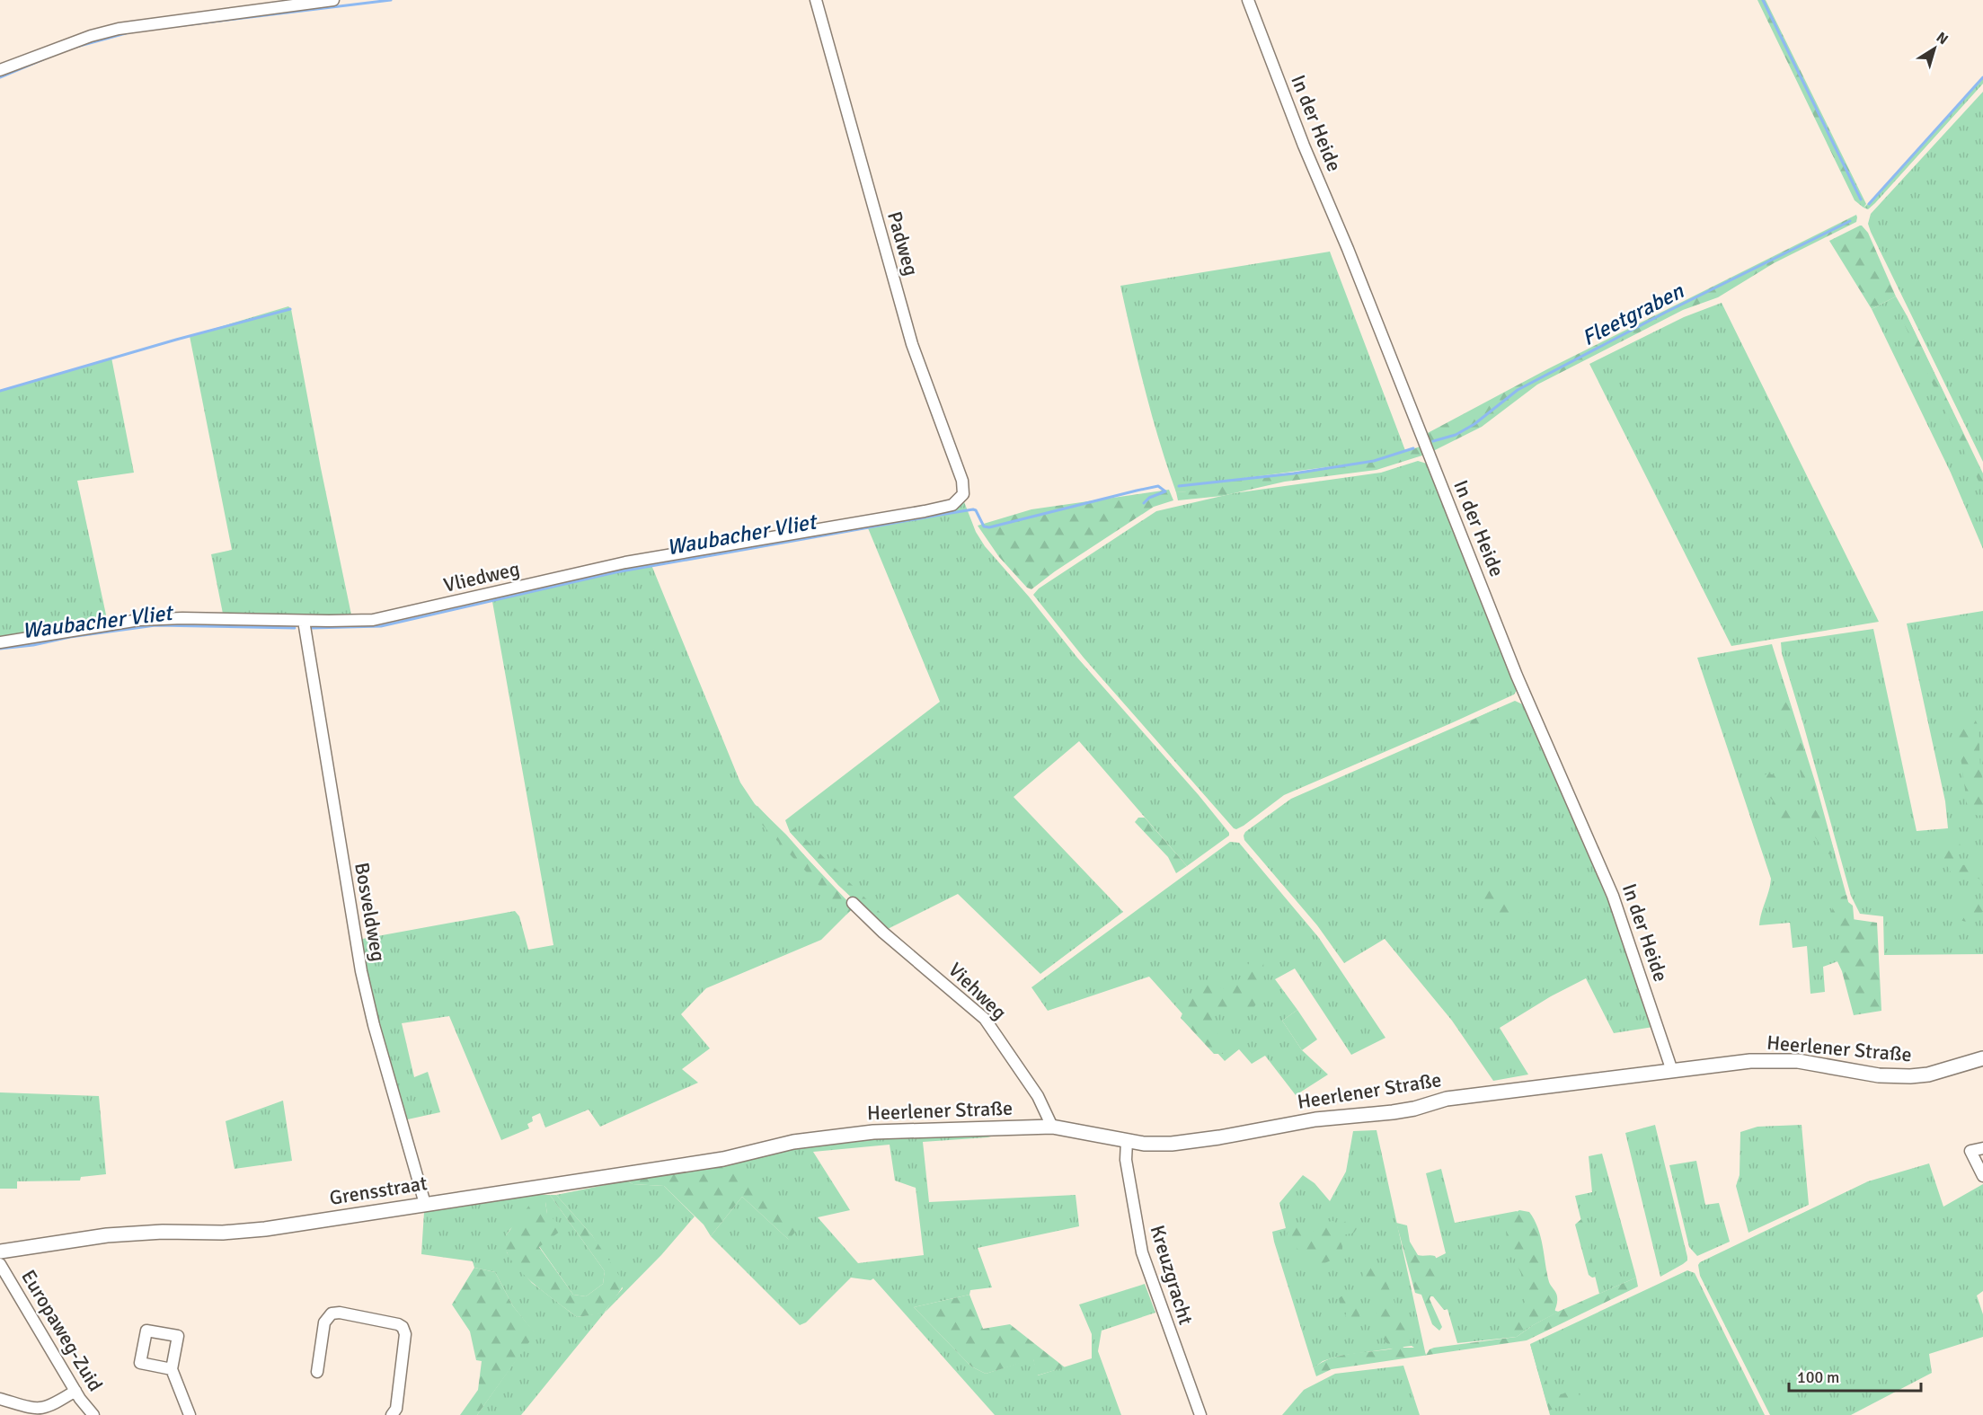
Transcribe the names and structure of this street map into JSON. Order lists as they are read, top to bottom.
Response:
{
  "streets": {
    "main road": ["Heerlener Straße", "Grensstraat"],
    "street": [
      "In der Heide",
      "Padweg",
      "Vliedweg",
      "Bosveldweg",
      "Viehweg",
      "Kreuzgracht",
      "Europaweg-Zuid"
    ]
  },
  "crossings": [
    ["In der Heide", "Heerlener Straße"],
    ["Padweg", "Vliedweg"],
    ["Vliedweg", "Bosveldweg"],
    ["Bosveldweg", "Grensstraat"],
    ["Viehweg", "Heerlener Straße"],
    ["Heerlener Straße", "Grensstraat"],
    ["Heerlener Straße", "Kreuzgracht"]
  ],
  "water": ["Fleetgraben", "Waubacher Vliet"],
  "scale_bar": "100 m",
  "north": "top right"
}
